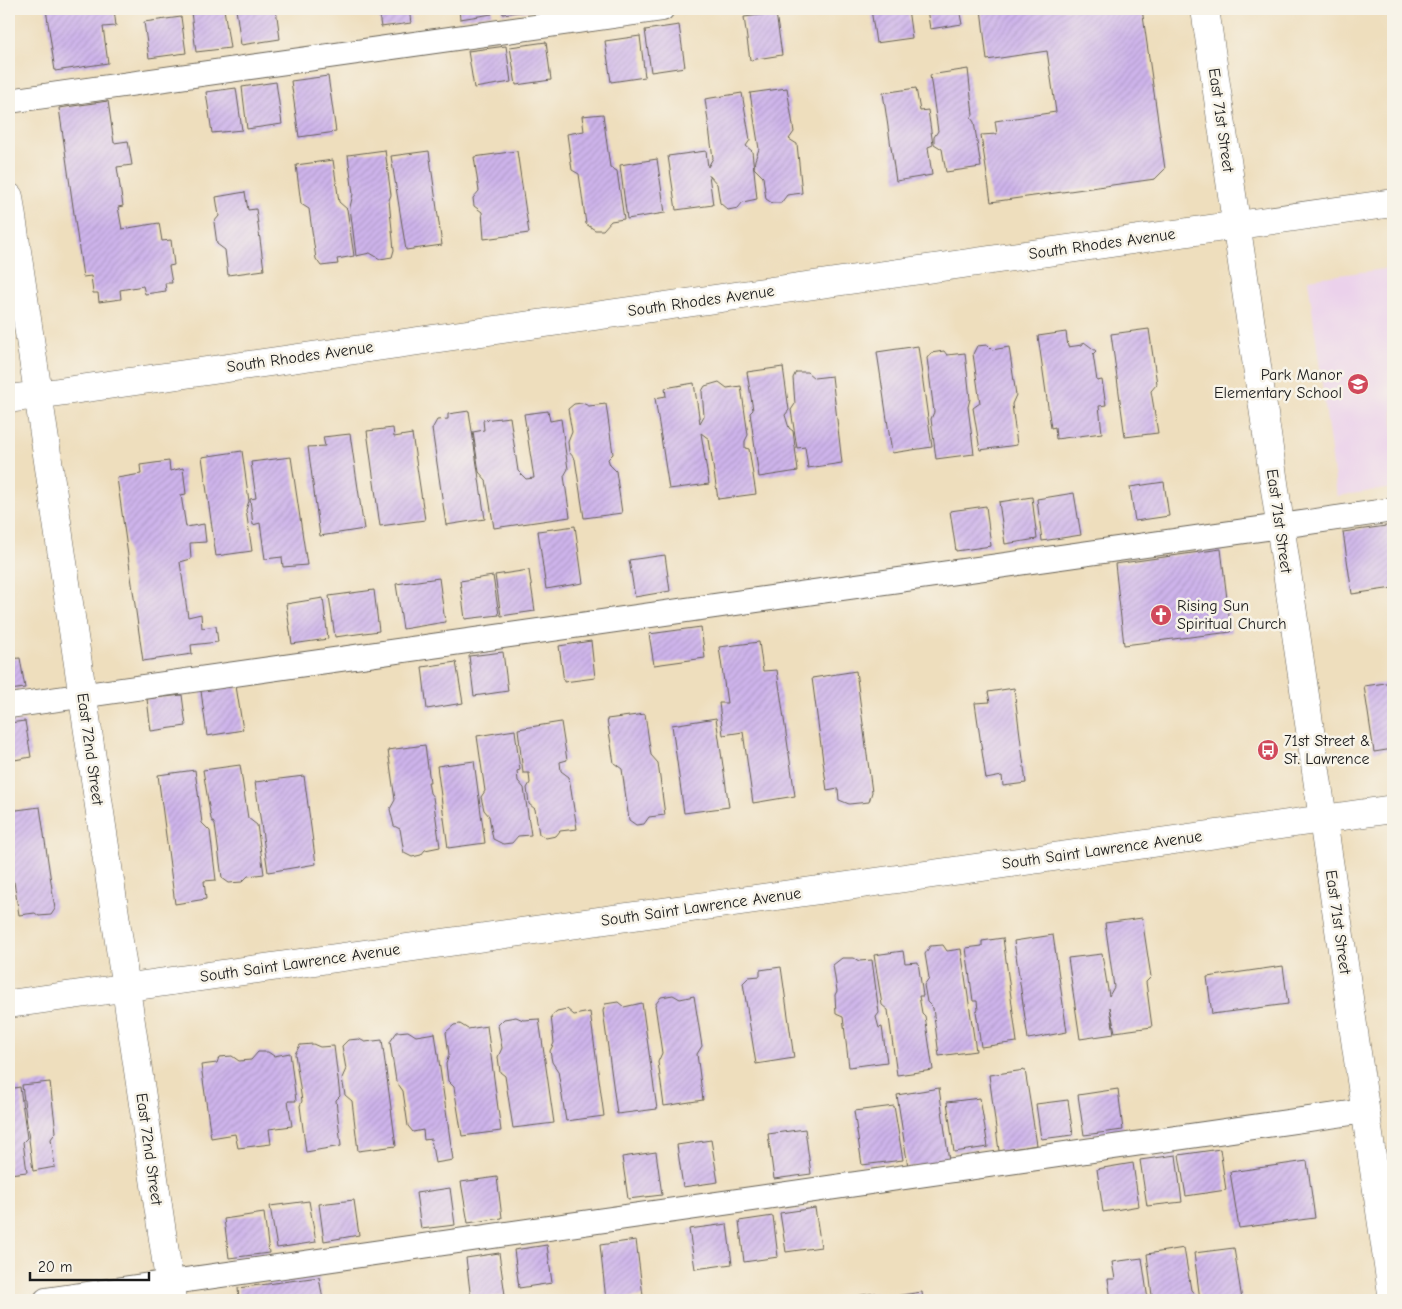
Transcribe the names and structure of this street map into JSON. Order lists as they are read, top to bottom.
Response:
{
  "streets": {
    "street": [
      "East 71st Street",
      "South Rhodes Avenue",
      "East 72nd Street",
      "South Saint Lawrence Avenue"
    ]
  },
  "crossings": [
    ["East 71st Street", "South Rhodes Avenue"],
    ["East 71st Street", "South Saint Lawrence Avenue"],
    ["South Rhodes Avenue", "East 72nd Street"],
    ["East 72nd Street", "South Saint Lawrence Avenue"]
  ],
  "places": {
    "school or university": ["Park Manor Elementary School"],
    "church": ["Rising Sun Spiritual Church"],
    "bus stop": ["71st Street & St. Lawrence"]
  },
  "scale_bar": "20 m"
}
